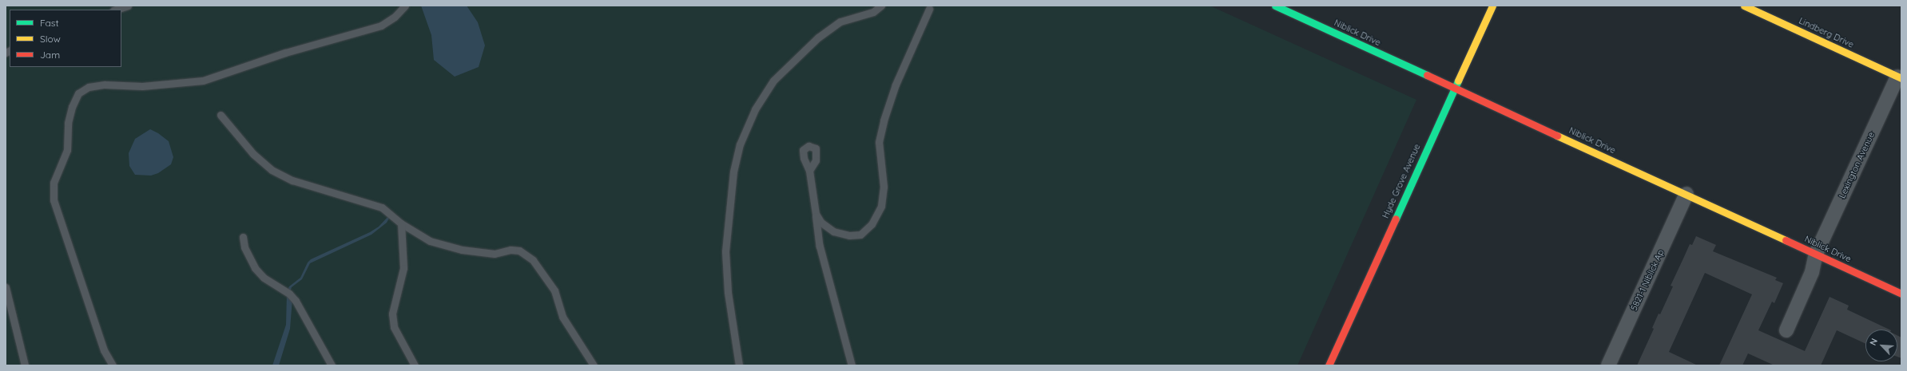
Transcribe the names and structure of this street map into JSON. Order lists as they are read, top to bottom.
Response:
{
  "streets": {
    "street": [
      "Niblick Drive",
      "Lindberg Drive",
      "Lexington Avenue",
      "Hyde Grove Avenue",
      "5821-1 Niblick Ap"
    ]
  },
  "crossings": [
    ["Niblick Drive", "Lexington Avenue"],
    ["Niblick Drive", "Hyde Grove Avenue"],
    ["Niblick Drive", "5821-1 Niblick Ap"],
    ["Lindberg Drive", "Lexington Avenue"]
  ],
  "legend": ["Fast", "Slow", "Jam"],
  "north": "top left"
}
